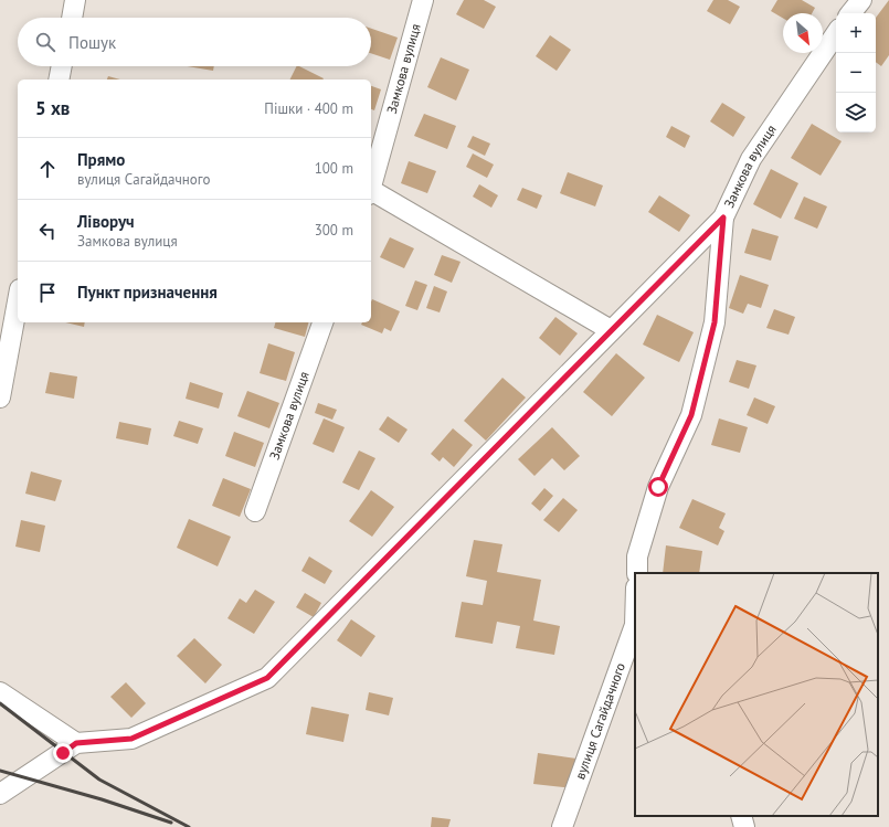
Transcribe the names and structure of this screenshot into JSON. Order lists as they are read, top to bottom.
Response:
{
  "streets": {
    "street": ["Замкова вулиця", "вулиця Сагайдачного"]
  },
  "north": "bottom right",
  "page": {
    "map_buttons": ["+", "−"],
    "search": "Пошук",
    "heading": ["5 хв", "Пішки · 400 m"],
    "list": [
      ["Прямо", "вулиця Сагайдачного", "100 m"],
      ["Ліворуч", "Замкова вулиця", "300 m"],
      "Пункт призначення"
    ]
  }
}
